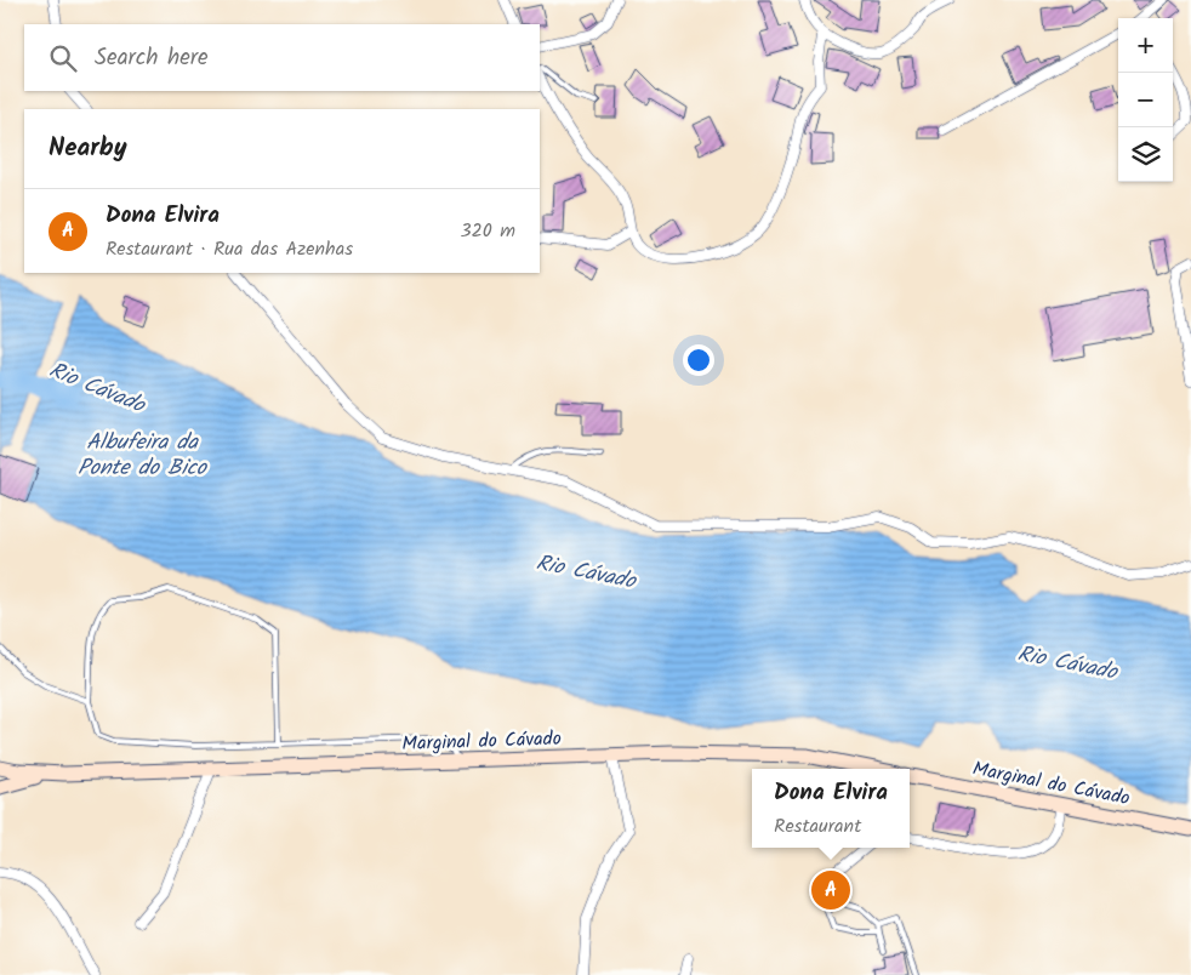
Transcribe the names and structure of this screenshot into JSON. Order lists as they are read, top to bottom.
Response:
{
  "streets": {
    "street": ["Marginal do Cávado"]
  },
  "water": ["Rio Cávado", "Albufeira da Ponte do Bico"],
  "page": {
    "map_buttons": ["+", "−"],
    "search": "Search here",
    "heading": "Nearby",
    "list": [
      {
        "mark": "A",
        "name": "Dona Elvira",
        "note": "Restaurant · Rua das Azenhas",
        "value": "320 m"
      }
    ],
    "popup": ["Dona Elvira", "Restaurant"],
    "pins": "A"
  }
}
